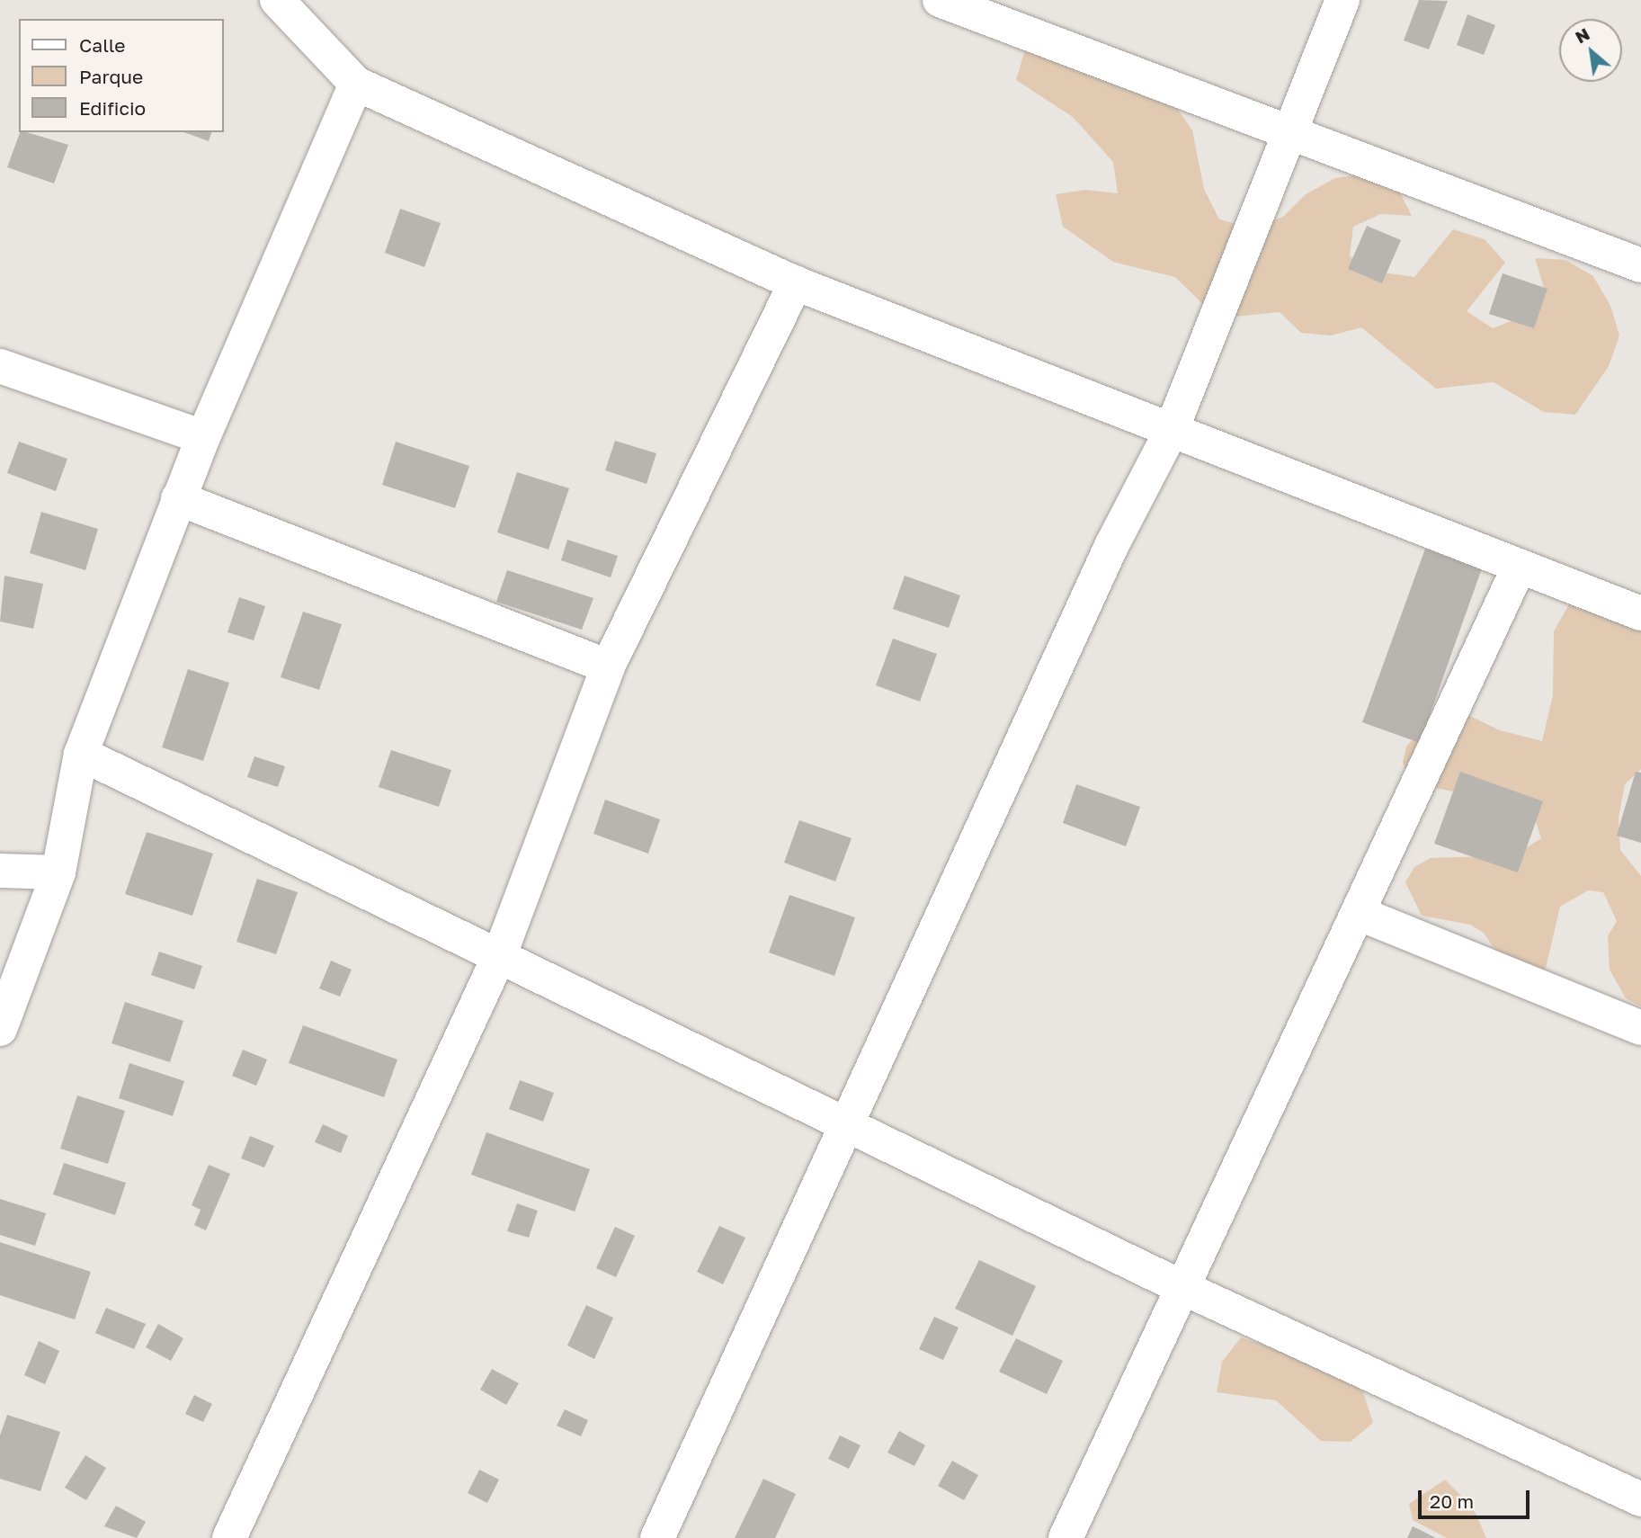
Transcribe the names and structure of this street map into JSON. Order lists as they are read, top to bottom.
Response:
{
  "legend": ["Calle", "Parque", "Edificio"],
  "scale_bar": "20 m",
  "north": "top left"
}
